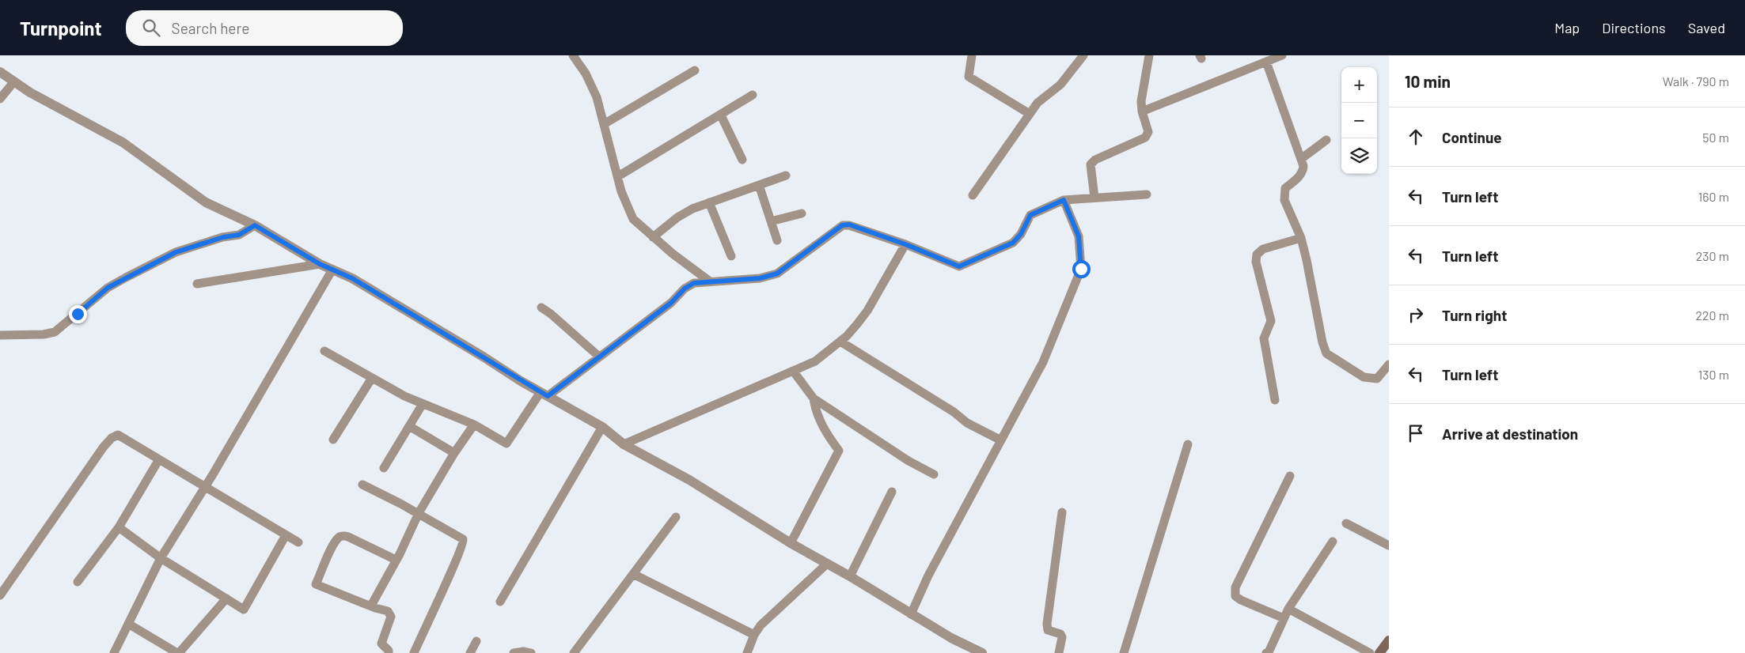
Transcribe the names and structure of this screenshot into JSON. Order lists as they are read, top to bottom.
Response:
{
  "page": {
    "header": "Turnpoint",
    "search": "Search here",
    "nav": ["Map", "Directions", "Saved"],
    "heading": ["10 min", "Walk · 790 m"],
    "map_buttons": ["+", "−"],
    "list": [
      ["Continue", "50 m"],
      ["Turn left", "160 m"],
      ["Turn left", "230 m"],
      ["Turn right", "220 m"],
      ["Turn left", "130 m"],
      "Arrive at destination"
    ]
  }
}
